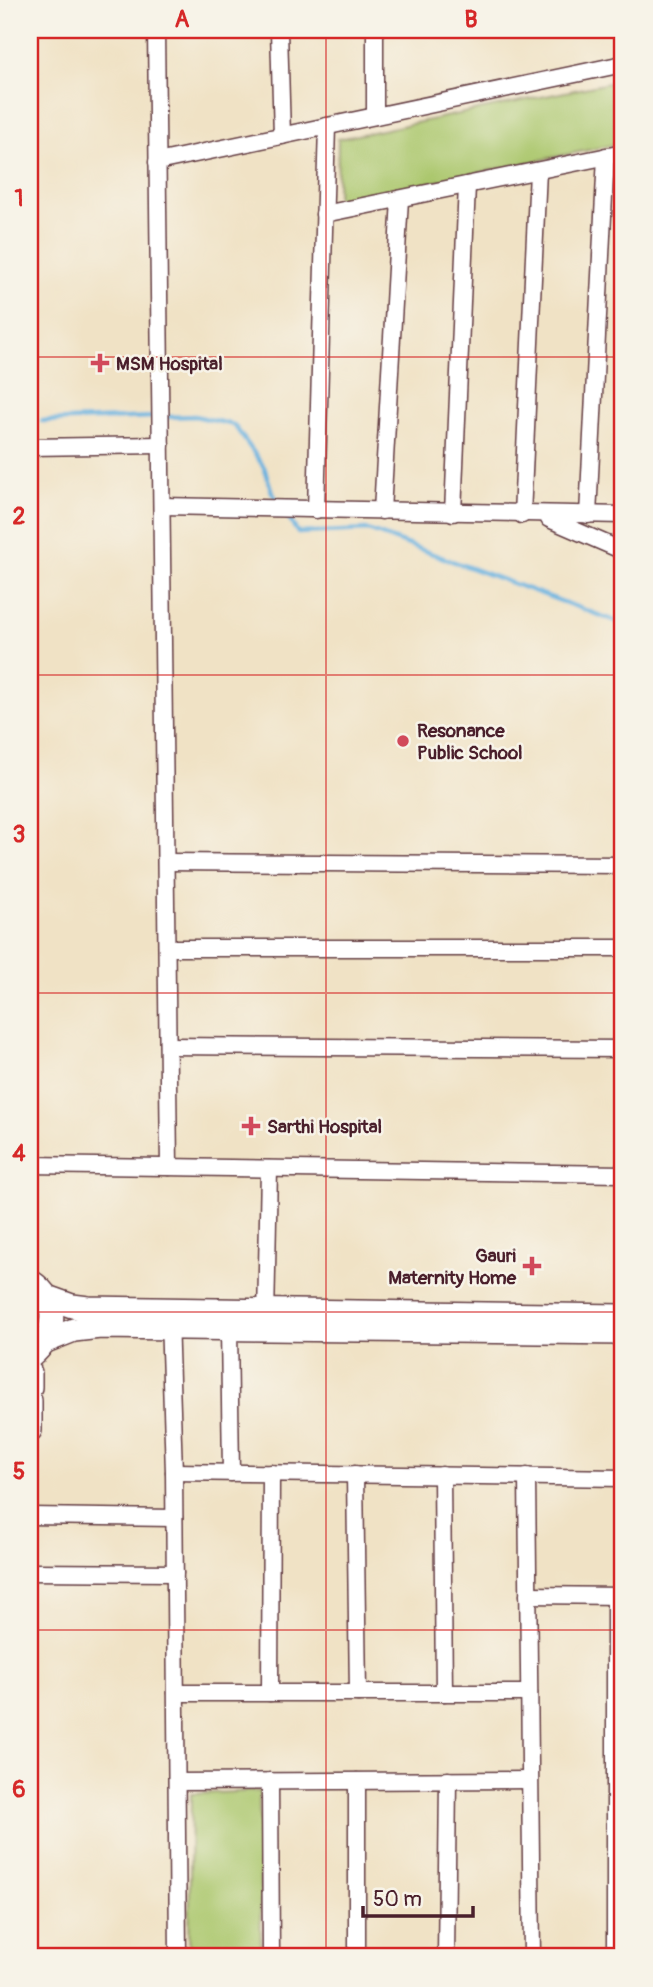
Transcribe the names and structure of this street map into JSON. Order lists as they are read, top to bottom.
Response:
{
  "places": {
    "health": ["MSM Hospital", "Sarthi Hospital", "Gauri Maternity Home"],
    "other": ["Resonance Public School"]
  },
  "scale_bar": "50 m",
  "grid": {
    "columns": ["A", "B"],
    "rows": [
      "1",
      "2",
      "3",
      "4",
      "5",
      "6"
    ]
  }
}
